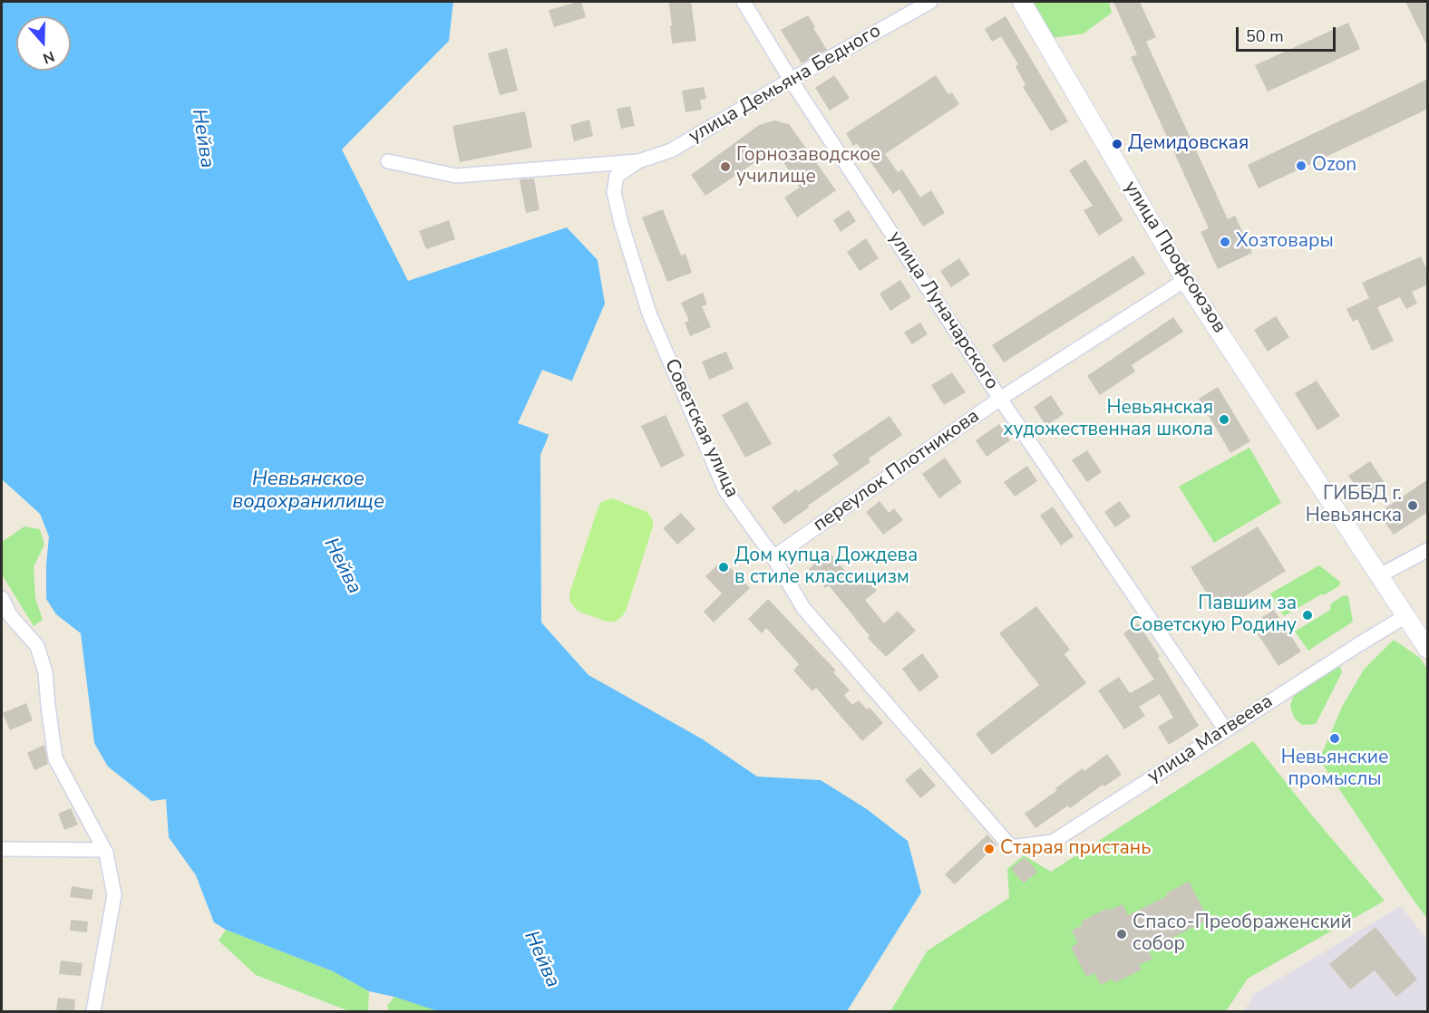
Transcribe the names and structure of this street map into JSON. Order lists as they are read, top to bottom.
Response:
{
  "streets": {
    "street": [
      "улица Демьяна Бедного",
      "улица Профсоюзов",
      "улица Луначарского",
      "Советская улица",
      "переулок Плотникова",
      "улица Матвеева"
    ]
  },
  "crossings": [
    ["улица Демьяна Бедного", "улица Луначарского"],
    ["улица Демьяна Бедного", "Советская улица"],
    ["улица Профсоюзов", "переулок Плотникова"],
    ["улица Профсоюзов", "улица Матвеева"],
    ["улица Луначарского", "переулок Плотникова"],
    ["улица Луначарского", "улица Матвеева"],
    ["Советская улица", "переулок Плотникова"],
    ["Советская улица", "улица Матвеева"]
  ],
  "water": ["Нейва", "Невьянское водохранилище"],
  "places": [
    "Демидовская",
    "Ozon",
    "Горнозаводское училище",
    "Хозтовары",
    "Невьянская художественная школа",
    "ГИББД г. Невьянска",
    "Дом купца Дождева в стиле классицизм",
    "Павшим за Советскую Родину",
    "Невьянские промыслы",
    "Старая пристань",
    "Спасо-Преображенский собор"
  ],
  "scale_bar": "50 m",
  "north": "bottom"
}
